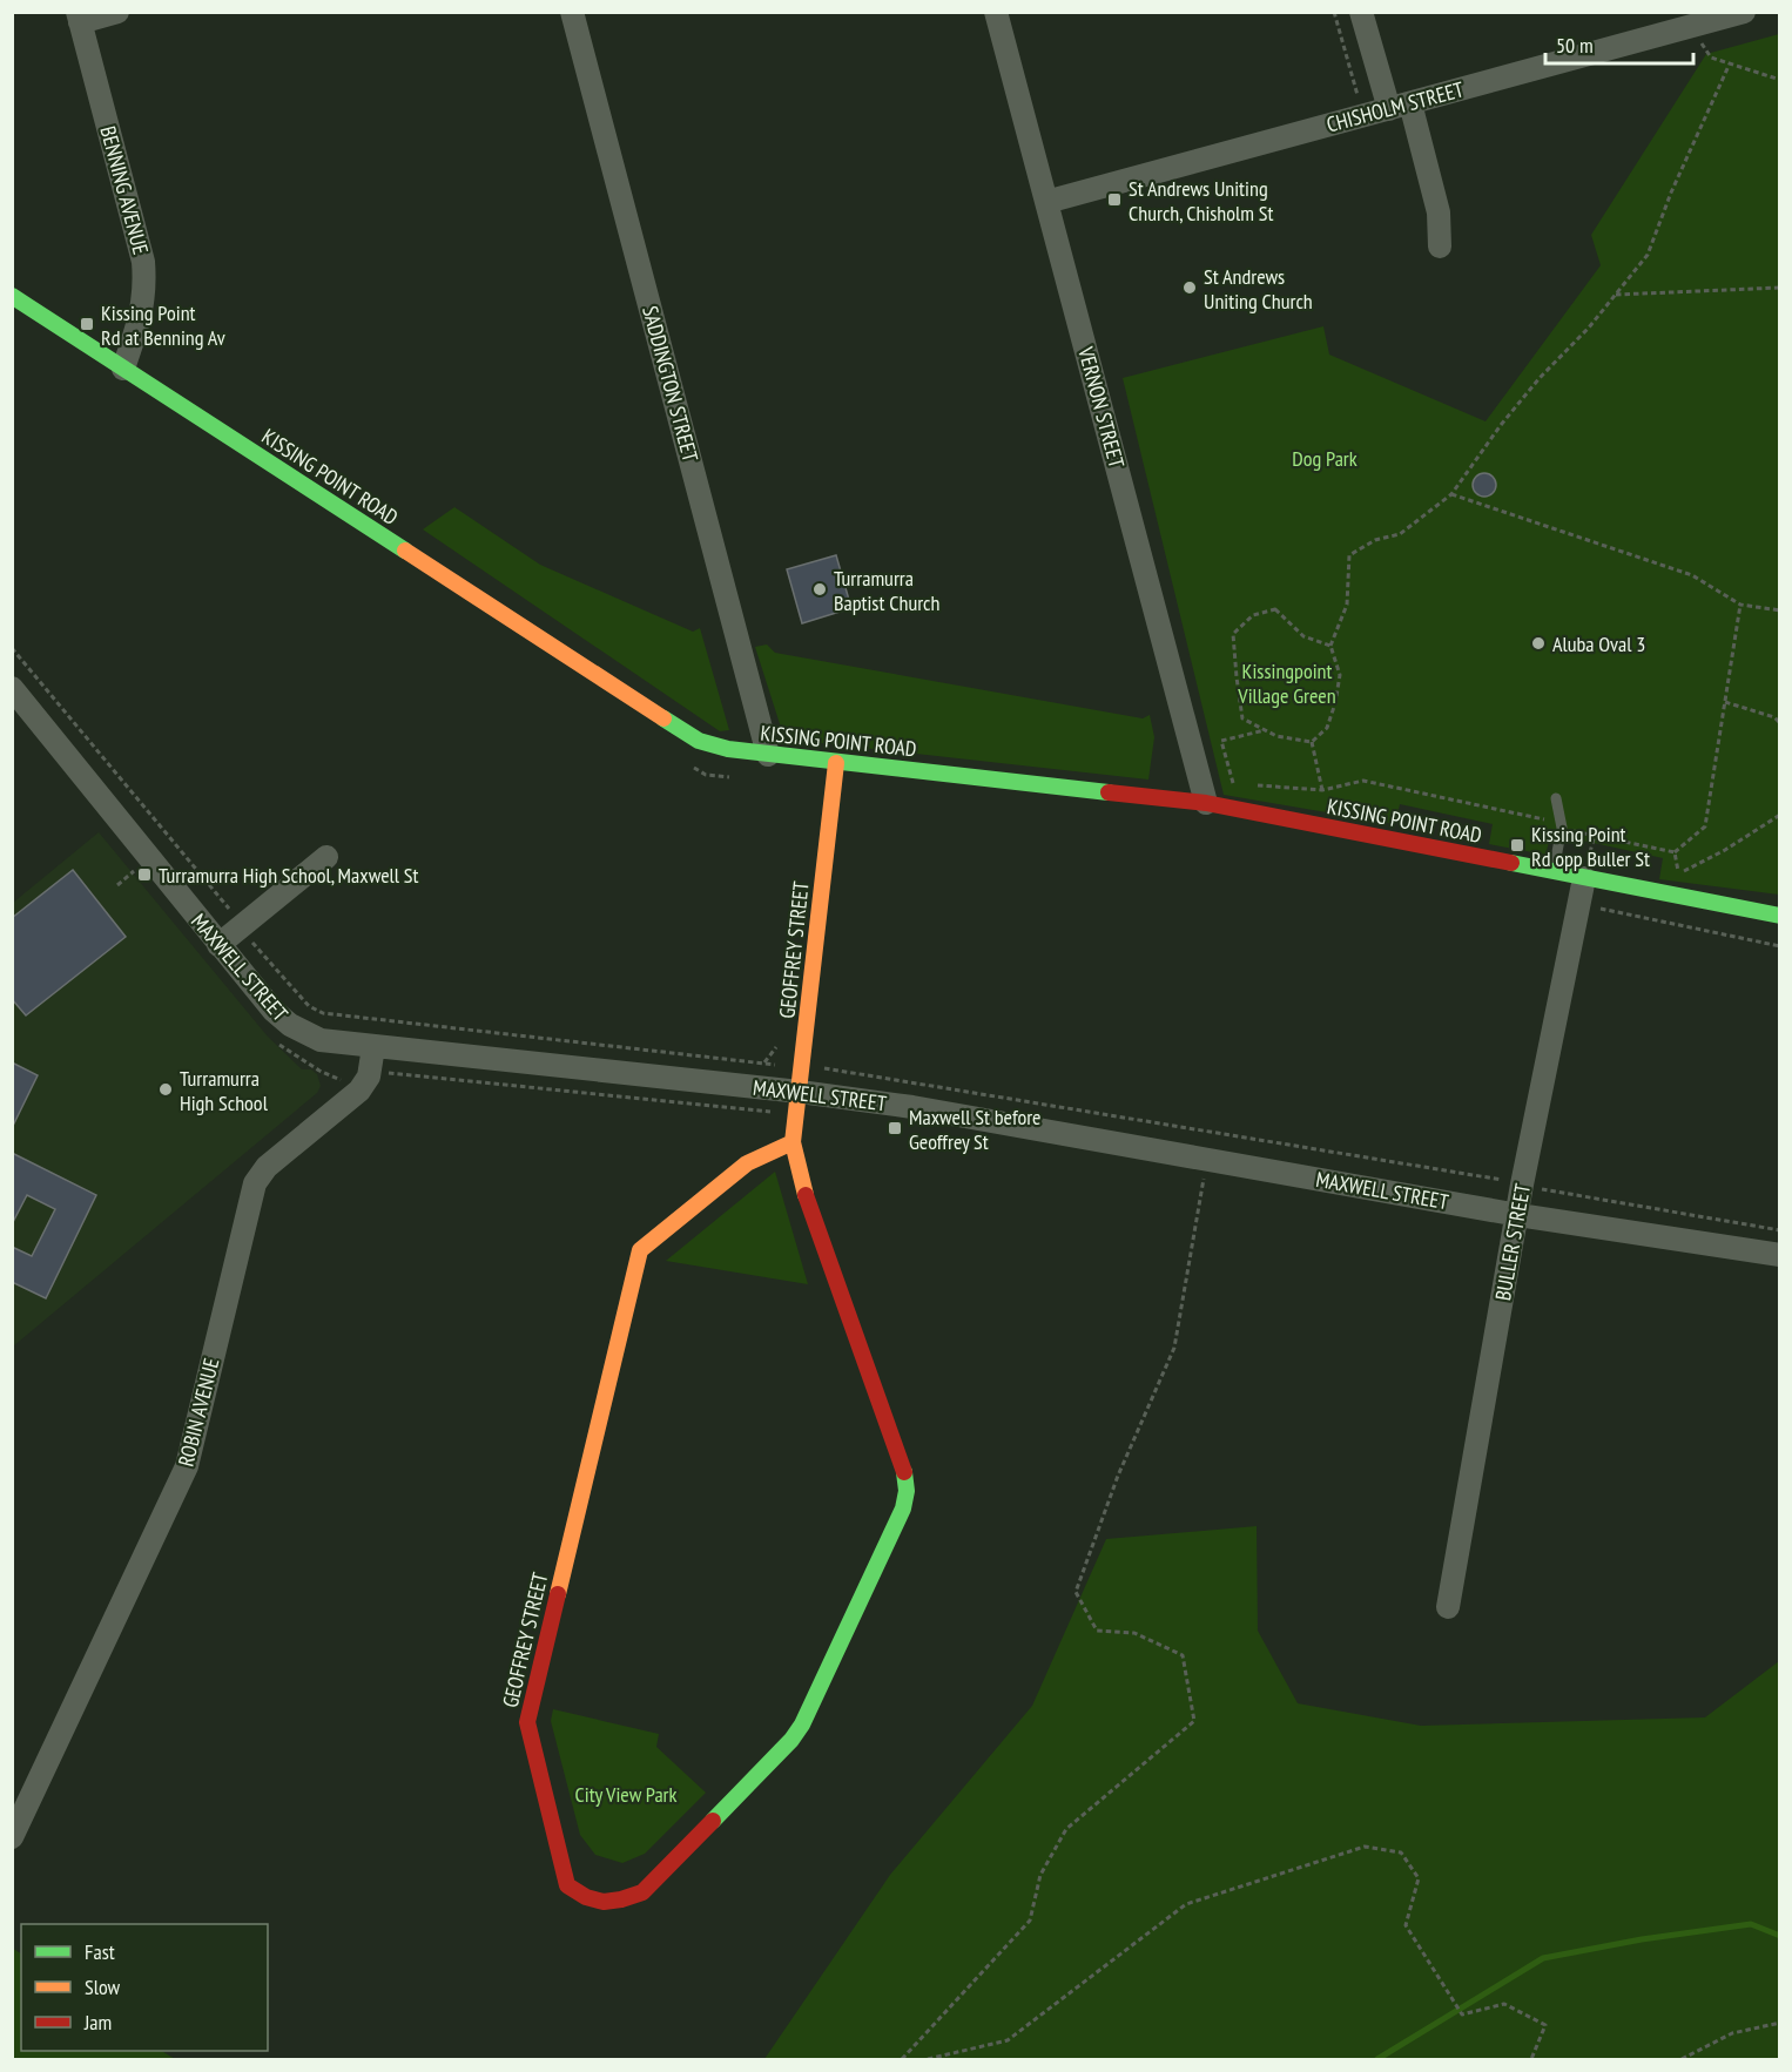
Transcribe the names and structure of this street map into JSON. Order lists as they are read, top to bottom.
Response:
{
  "streets": {
    "street": [
      "CHISHOLM STREET",
      "BENNING AVENUE",
      "SADDINGTON STREET",
      "VERNON STREET",
      "KISSING POINT ROAD",
      "GEOFFREY STREET",
      "MAXWELL STREET",
      "BULLER STREET",
      "ROBIN AVENUE"
    ]
  },
  "crossings": [
    ["CHISHOLM STREET", "VERNON STREET"],
    ["BENNING AVENUE", "KISSING POINT ROAD"],
    ["SADDINGTON STREET", "KISSING POINT ROAD"],
    ["VERNON STREET", "KISSING POINT ROAD"],
    ["KISSING POINT ROAD", "GEOFFREY STREET"],
    ["KISSING POINT ROAD", "BULLER STREET"],
    ["GEOFFREY STREET", "MAXWELL STREET"],
    ["MAXWELL STREET", "BULLER STREET"],
    ["MAXWELL STREET", "ROBIN AVENUE"]
  ],
  "parks": ["Dog Park", "Kissingpoint Village Green", "City View Park"],
  "places": {
    "transit": [
      "St Andrews Uniting Church, Chisholm St",
      "Kissing Point Rd at Benning Av",
      "Kissing Point Rd opp Buller St",
      "Turramurra High School, Maxwell St",
      "Maxwell St before Geoffrey St"
    ],
    "other": [
      "St Andrews Uniting Church",
      "Turramurra Baptist Church",
      "Aluba Oval 3",
      "Turramurra High School"
    ]
  },
  "legend": ["Fast", "Slow", "Jam"],
  "scale_bar": "50 m"
}
